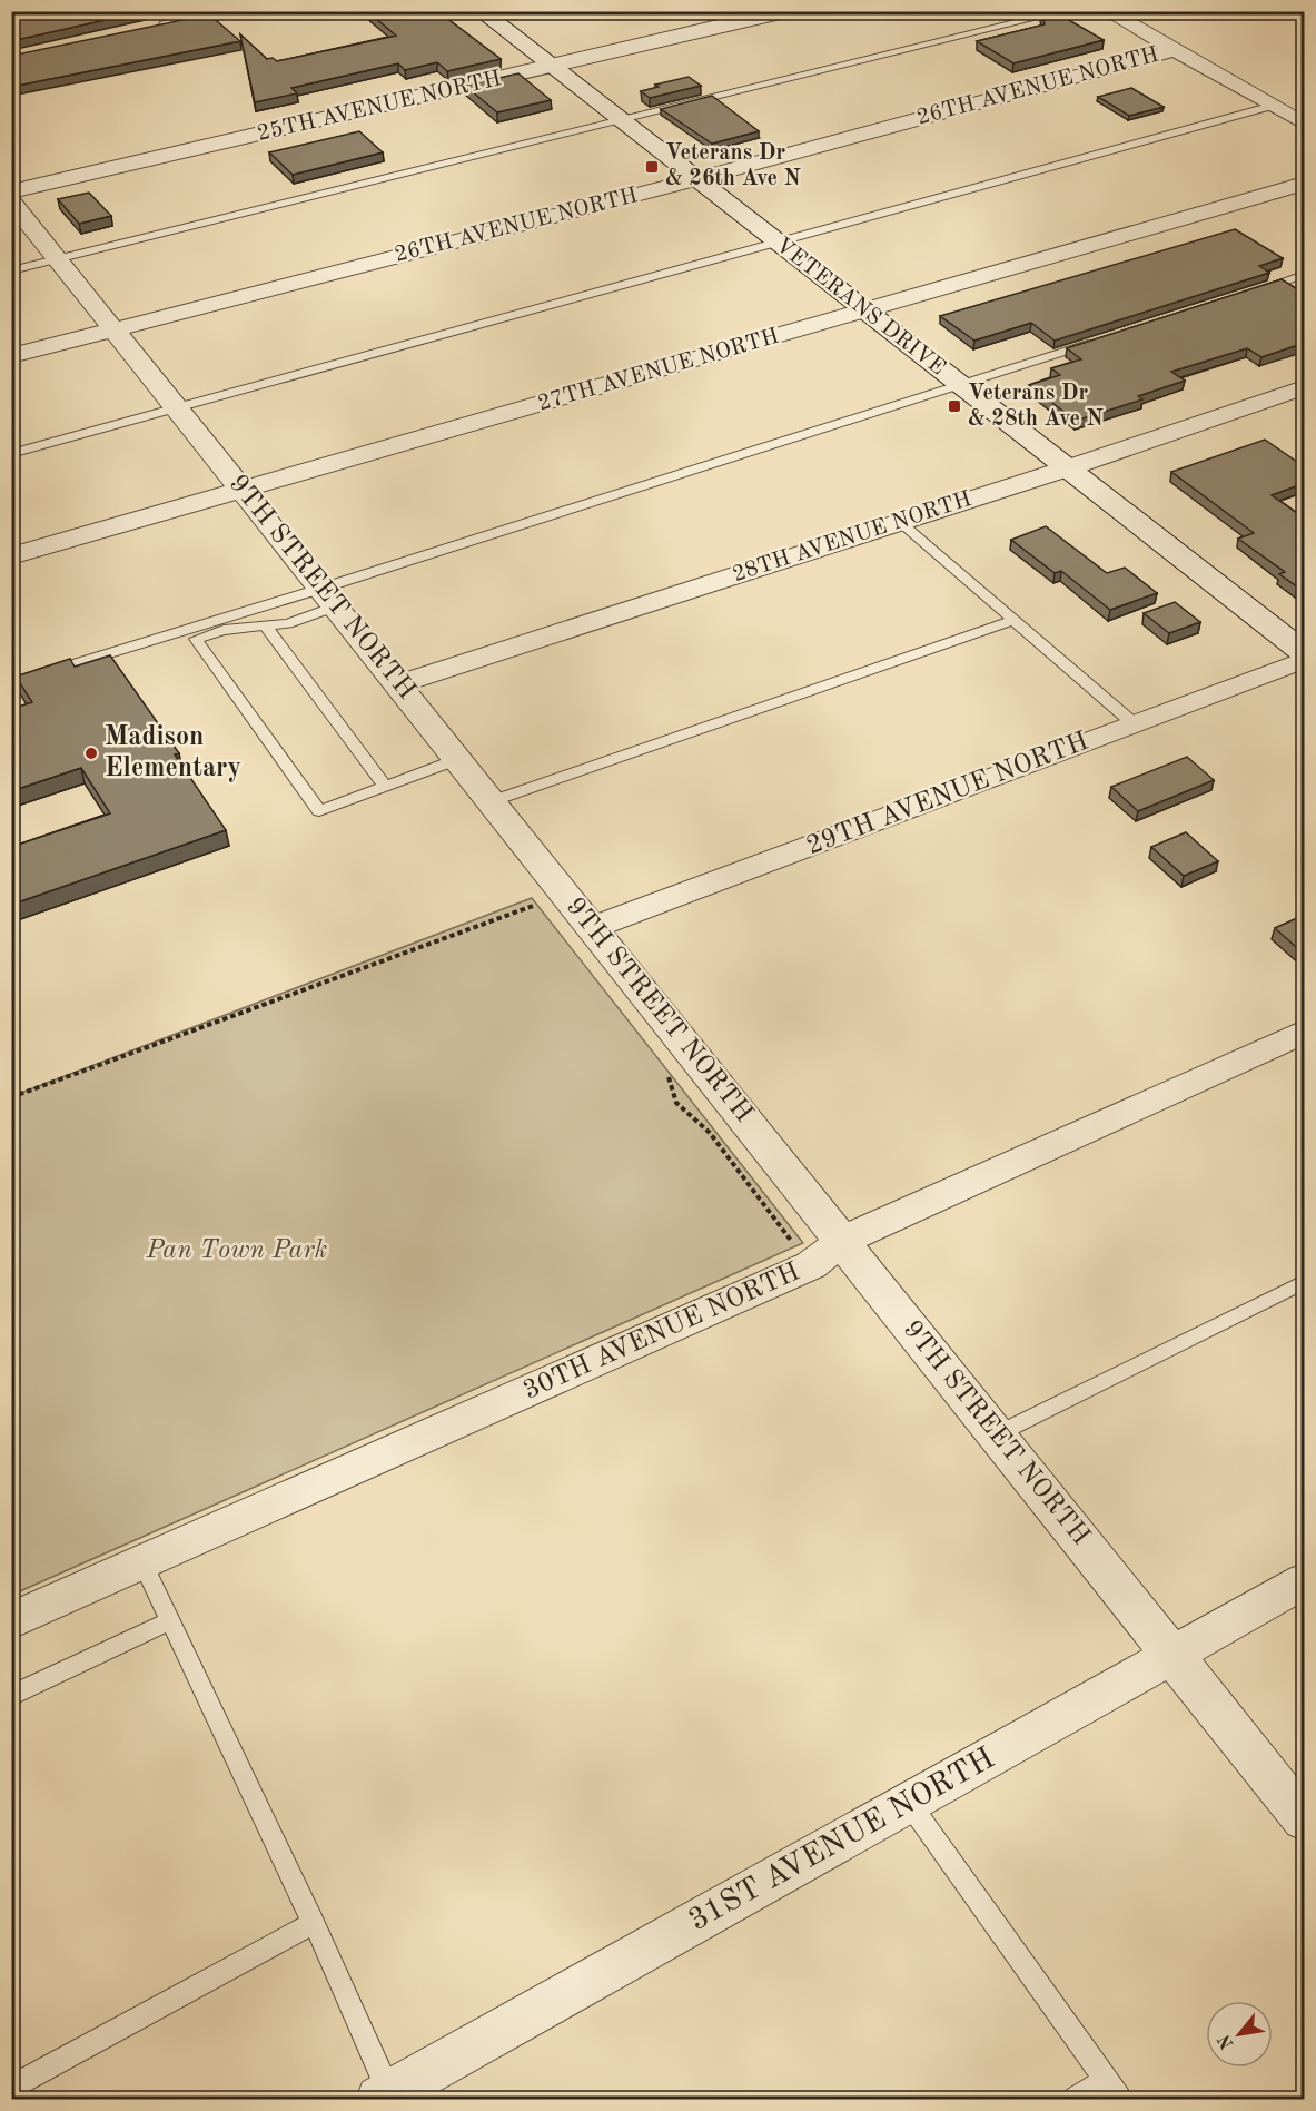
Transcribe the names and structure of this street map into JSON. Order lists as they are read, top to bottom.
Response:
{
  "streets": {
    "main road": ["25TH AVENUE NORTH", "VETERANS DRIVE"],
    "street": [
      "26TH AVENUE NORTH",
      "27TH AVENUE NORTH",
      "28TH AVENUE NORTH",
      "9TH STREET NORTH",
      "29TH AVENUE NORTH",
      "30TH AVENUE NORTH",
      "31ST AVENUE NORTH"
    ]
  },
  "crossings": [
    ["26TH AVENUE NORTH", "VETERANS DRIVE"],
    ["26TH AVENUE NORTH", "9TH STREET NORTH"],
    ["25TH AVENUE NORTH", "VETERANS DRIVE"],
    ["VETERANS DRIVE", "27TH AVENUE NORTH"],
    ["VETERANS DRIVE", "28TH AVENUE NORTH"],
    ["27TH AVENUE NORTH", "9TH STREET NORTH"],
    ["28TH AVENUE NORTH", "9TH STREET NORTH"],
    ["9TH STREET NORTH", "29TH AVENUE NORTH"],
    ["9TH STREET NORTH", "30TH AVENUE NORTH"],
    ["9TH STREET NORTH", "31ST AVENUE NORTH"]
  ],
  "parks": ["Pan Town Park"],
  "places": {
    "transit": ["Veterans Dr & 26th Ave N", "Veterans Dr & 28th Ave N"],
    "other": ["Madison Elementary"]
  },
  "north": "bottom left"
}
